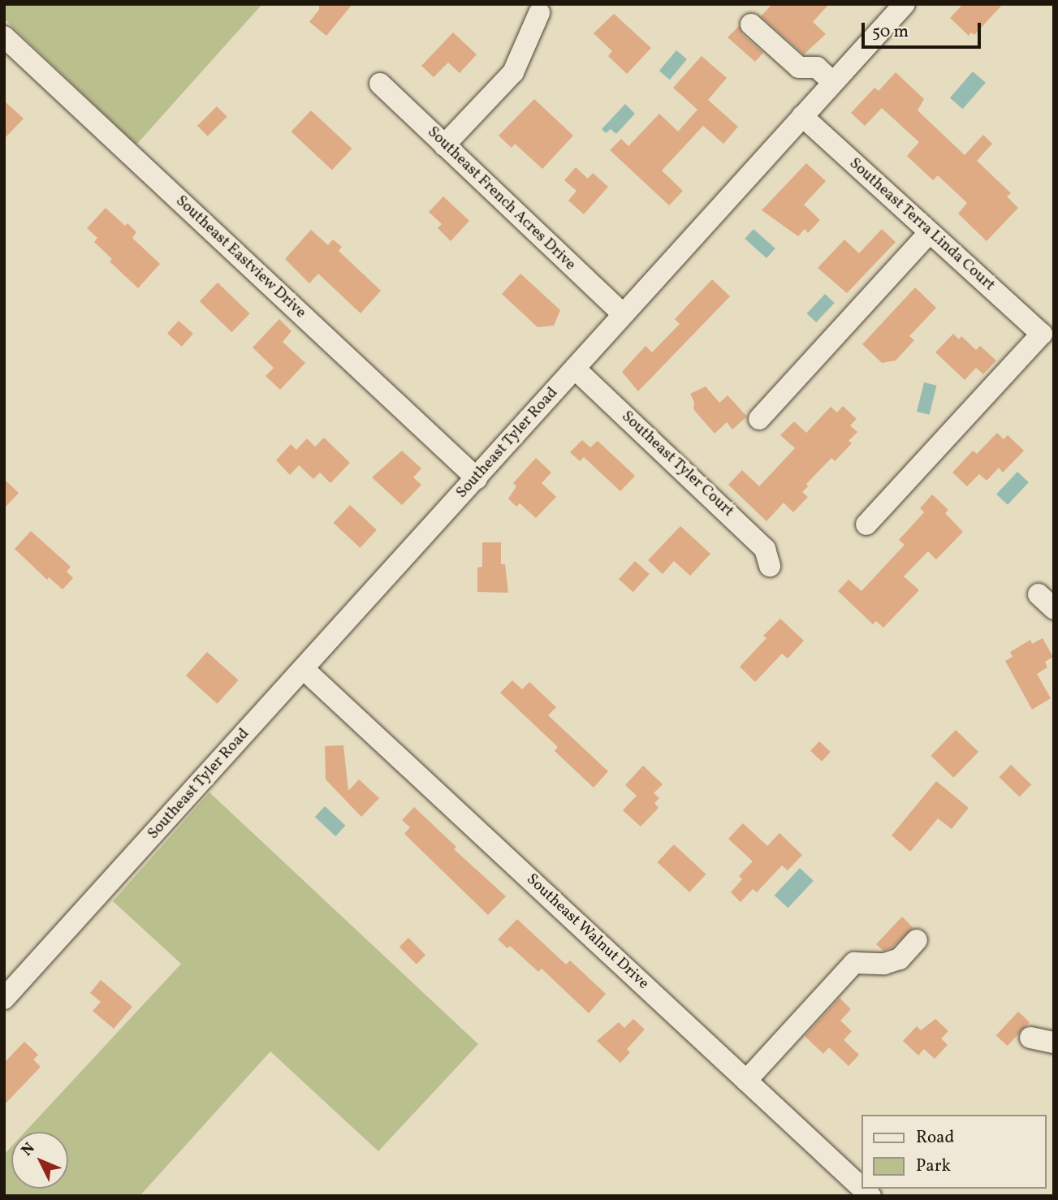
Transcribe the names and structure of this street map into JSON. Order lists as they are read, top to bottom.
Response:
{
  "streets": {
    "street": [
      "Southeast French Acres Drive",
      "Southeast Terra Linda Court",
      "Southeast Eastview Drive",
      "Southeast Tyler Road",
      "Southeast Tyler Court",
      "Southeast Walnut Drive"
    ]
  },
  "crossings": [
    ["Southeast French Acres Drive", "Southeast Tyler Road"],
    ["Southeast Terra Linda Court", "Southeast Tyler Road"],
    ["Southeast Eastview Drive", "Southeast Tyler Road"],
    ["Southeast Tyler Road", "Southeast Tyler Court"],
    ["Southeast Tyler Road", "Southeast Walnut Drive"]
  ],
  "legend": ["Road", "Park"],
  "scale_bar": "50 m",
  "north": "top left"
}
